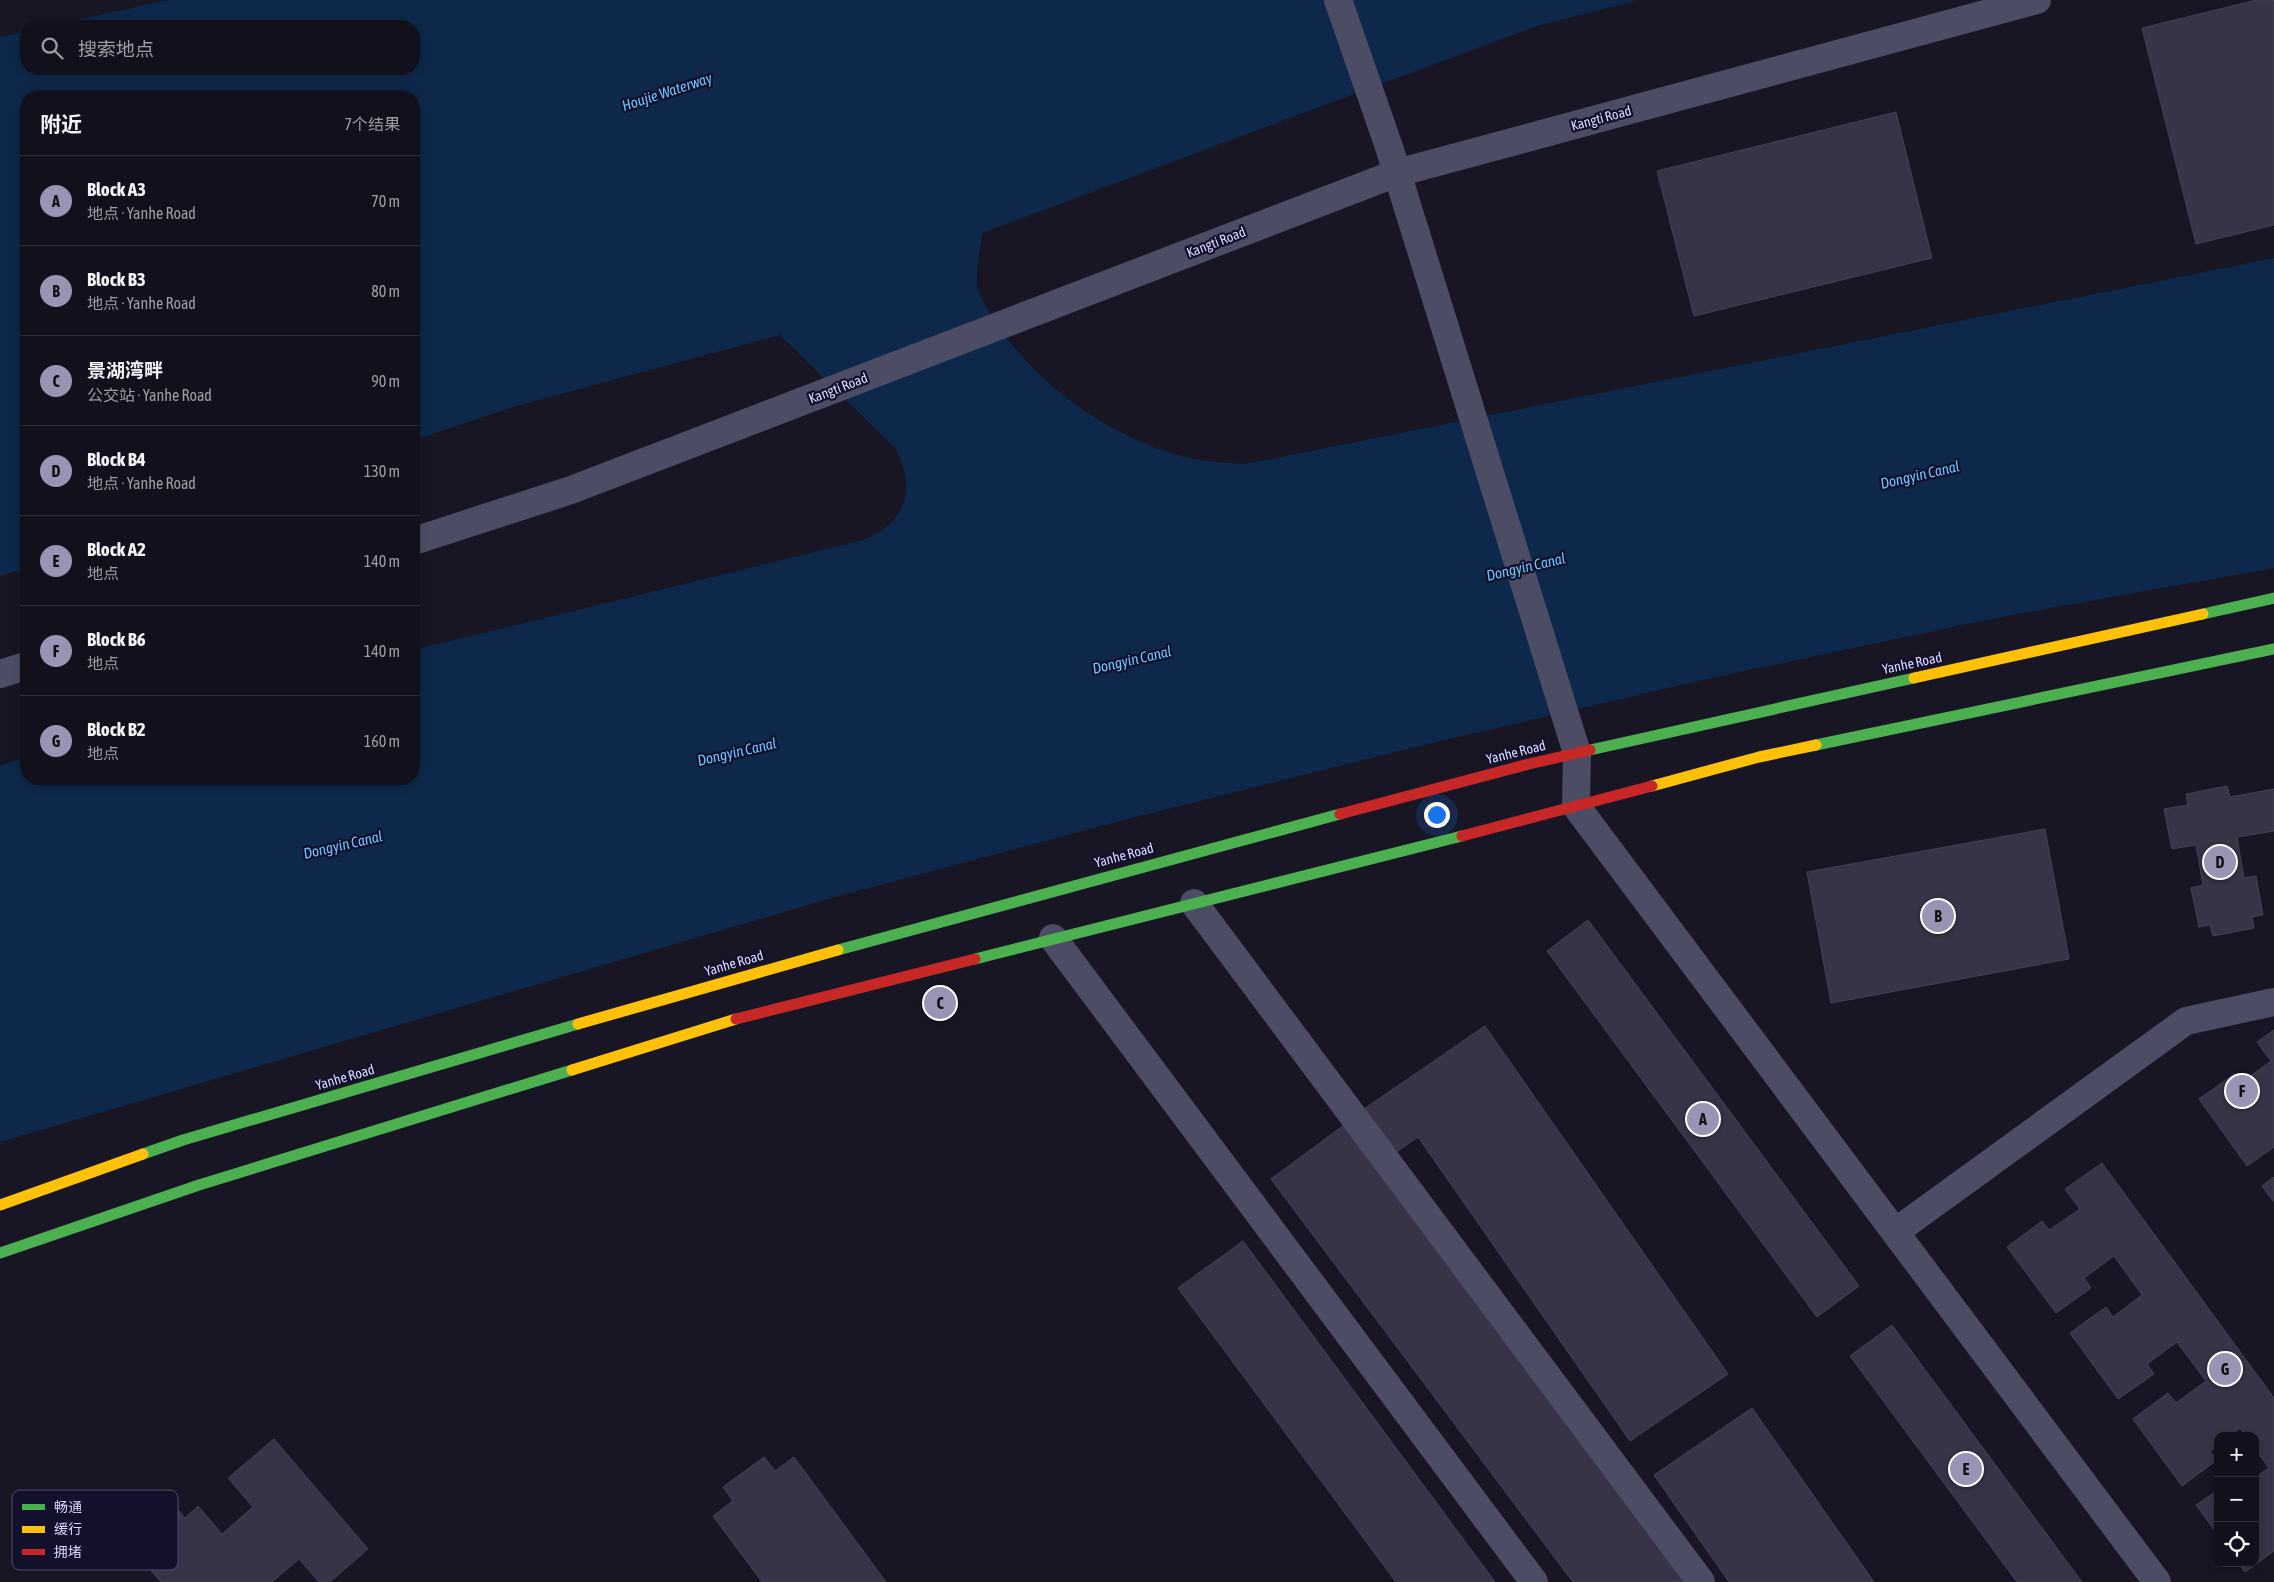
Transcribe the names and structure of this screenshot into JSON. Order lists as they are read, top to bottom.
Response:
{
  "streets": {
    "main road": ["Yanhe Road"],
    "street": ["Kangti Road"]
  },
  "water": ["Houjie Waterway", "Dongyin Canal"],
  "legend": ["畅通", "缓行", "拥堵"],
  "page": {
    "search": "搜索地点",
    "heading": ["附近", "7个结果"],
    "list": [
      {
        "mark": "A",
        "name": "Block A3",
        "note": "地点 · Yanhe Road",
        "value": "70 m"
      },
      {
        "mark": "B",
        "name": "Block B3",
        "note": "地点 · Yanhe Road",
        "value": "80 m"
      },
      {
        "mark": "C",
        "name": "景湖湾畔",
        "note": "公交站 · Yanhe Road",
        "value": "90 m"
      },
      {
        "mark": "D",
        "name": "Block B4",
        "note": "地点 · Yanhe Road",
        "value": "130 m"
      },
      {
        "mark": "E",
        "name": "Block A2",
        "note": "地点",
        "value": "140 m"
      },
      {
        "mark": "F",
        "name": "Block B6",
        "note": "地点",
        "value": "140 m"
      },
      {
        "mark": "G",
        "name": "Block B2",
        "note": "地点",
        "value": "160 m"
      }
    ],
    "pins": [
      "D",
      "B",
      "C",
      "F",
      "A",
      "G",
      "E"
    ],
    "map_buttons": ["+", "−"]
  }
}
